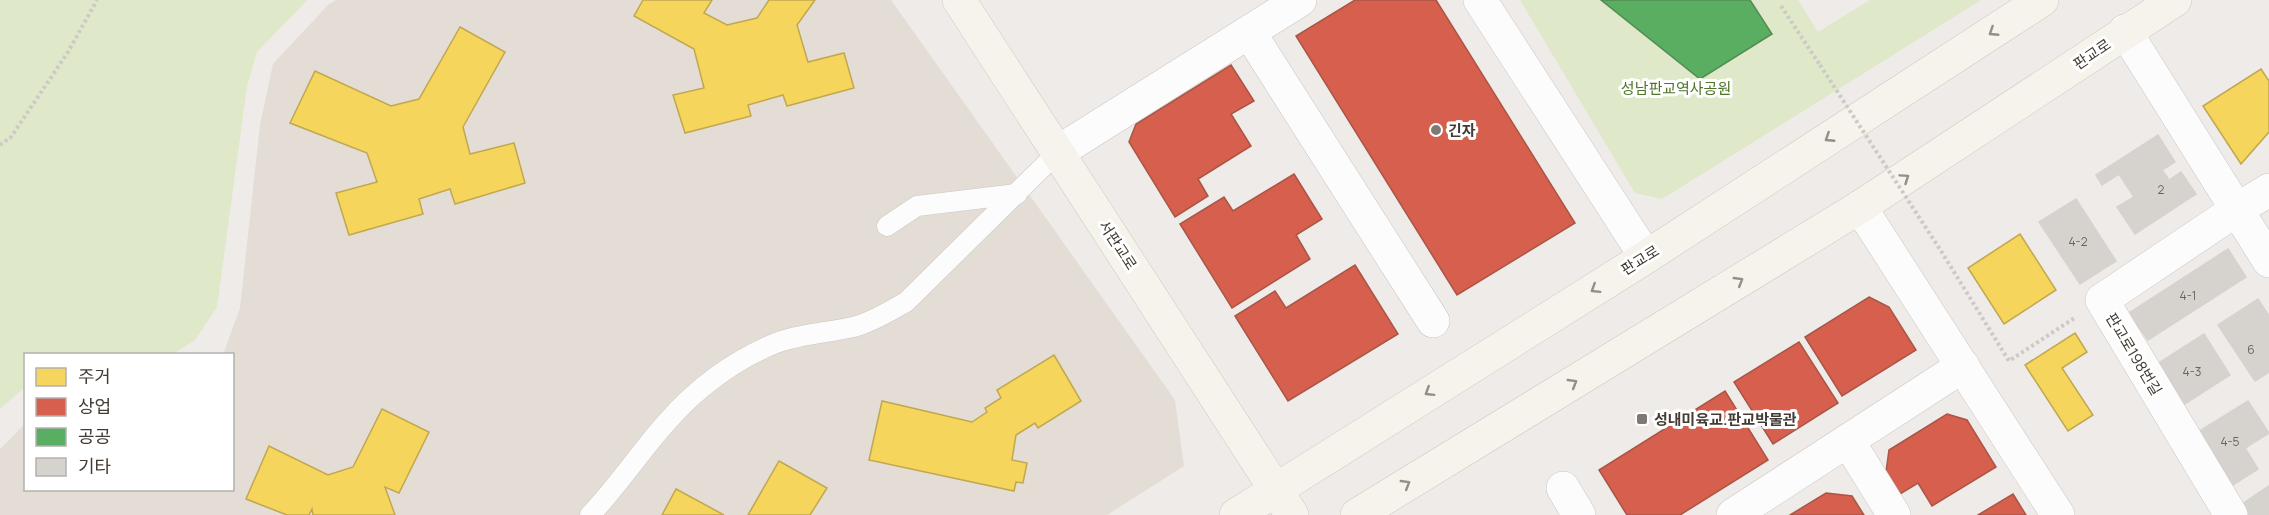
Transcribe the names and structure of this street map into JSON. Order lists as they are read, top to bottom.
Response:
{
  "streets": {
    "main road": ["판교로", "서판교로"],
    "street": ["판교로198번길"]
  },
  "crossings": [
    ["판교로", "서판교로"]
  ],
  "parks": ["성남판교역사공원"],
  "places": {
    "other": ["긴자"],
    "transit": ["성내미육교.판교박물관"]
  },
  "house_numbers": [
    "2",
    "4-2",
    "4-1",
    "6",
    "4-3",
    "4-5"
  ],
  "legend": [
    "주거",
    "상업",
    "공공",
    "기타"
  ]
}
